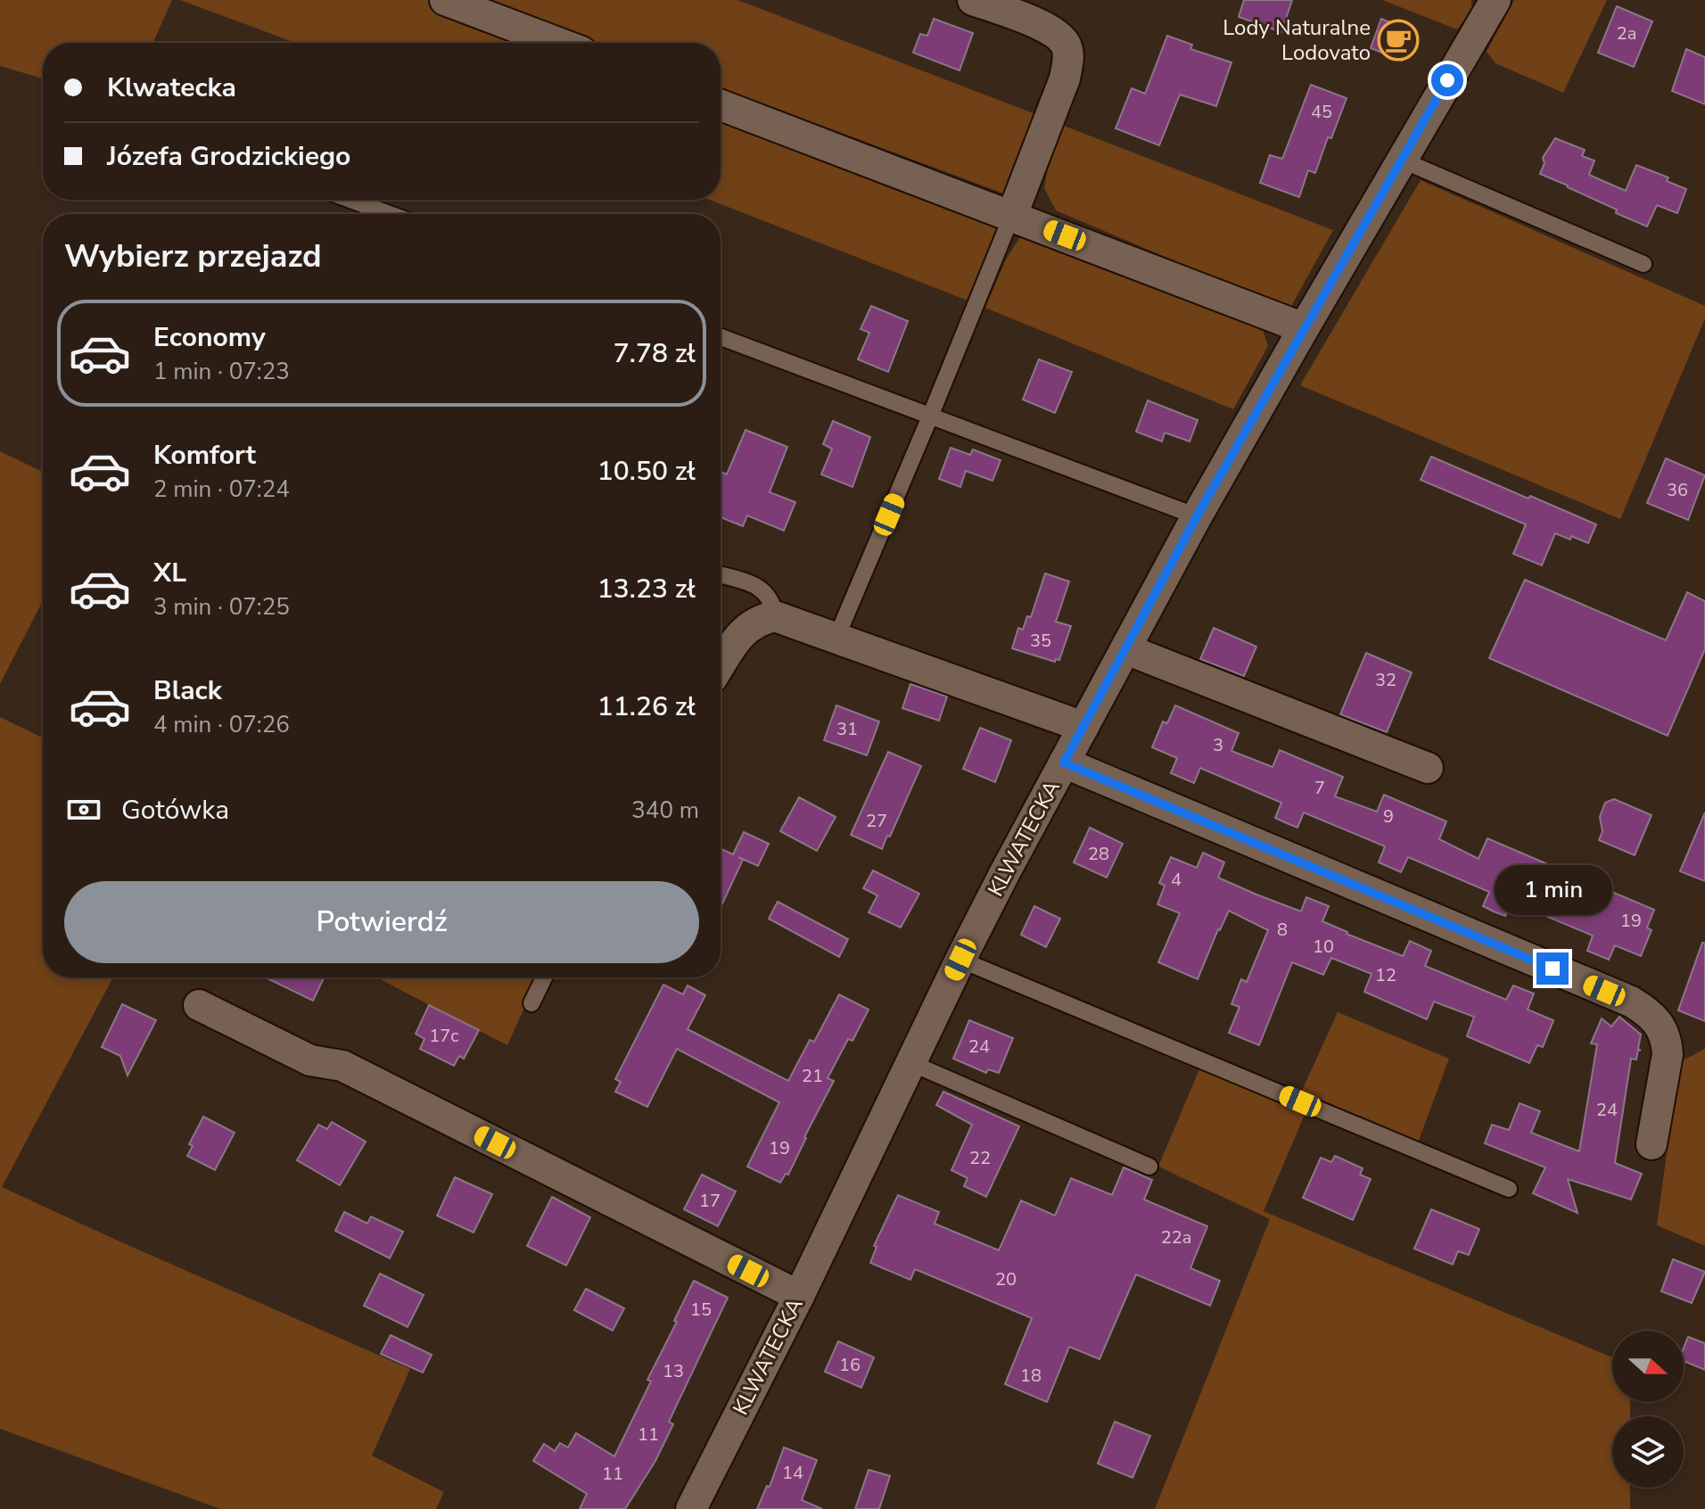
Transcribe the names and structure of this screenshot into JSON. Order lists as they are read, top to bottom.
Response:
{
  "streets": {
    "street": ["KLWATECKA"]
  },
  "places": {
    "cafe": ["Lody Naturalne Lodovato"]
  },
  "house_numbers": [
    "2a",
    "45",
    "36",
    "35",
    "32",
    "31",
    "3",
    "7",
    "9",
    "27",
    "28",
    "4",
    "19",
    "8",
    "10",
    "12",
    "17c",
    "24",
    "21",
    "24",
    "19",
    "22",
    "17",
    "22a",
    "20",
    "15",
    "16",
    "13",
    "18",
    "11",
    "14",
    "11"
  ],
  "north": "right",
  "page": {
    "banner": ["Klwatecka", "Józefa Grodzickiego"],
    "heading": "Wybierz przejazd",
    "list": [
      {
        "name": "Economy",
        "note": "1 min · 07:23",
        "value": "7.78 zł"
      },
      {
        "name": "Komfort",
        "note": "2 min · 07:24",
        "value": "10.50 zł"
      },
      {
        "name": "XL",
        "note": "3 min · 07:25",
        "value": "13.23 zł"
      },
      {
        "name": "Black",
        "note": "4 min · 07:26",
        "value": "11.26 zł"
      }
    ],
    "pay": ["Gotówka", "340 m"],
    "bubble": "1 min",
    "buttons": "Potwierdź"
  }
}
